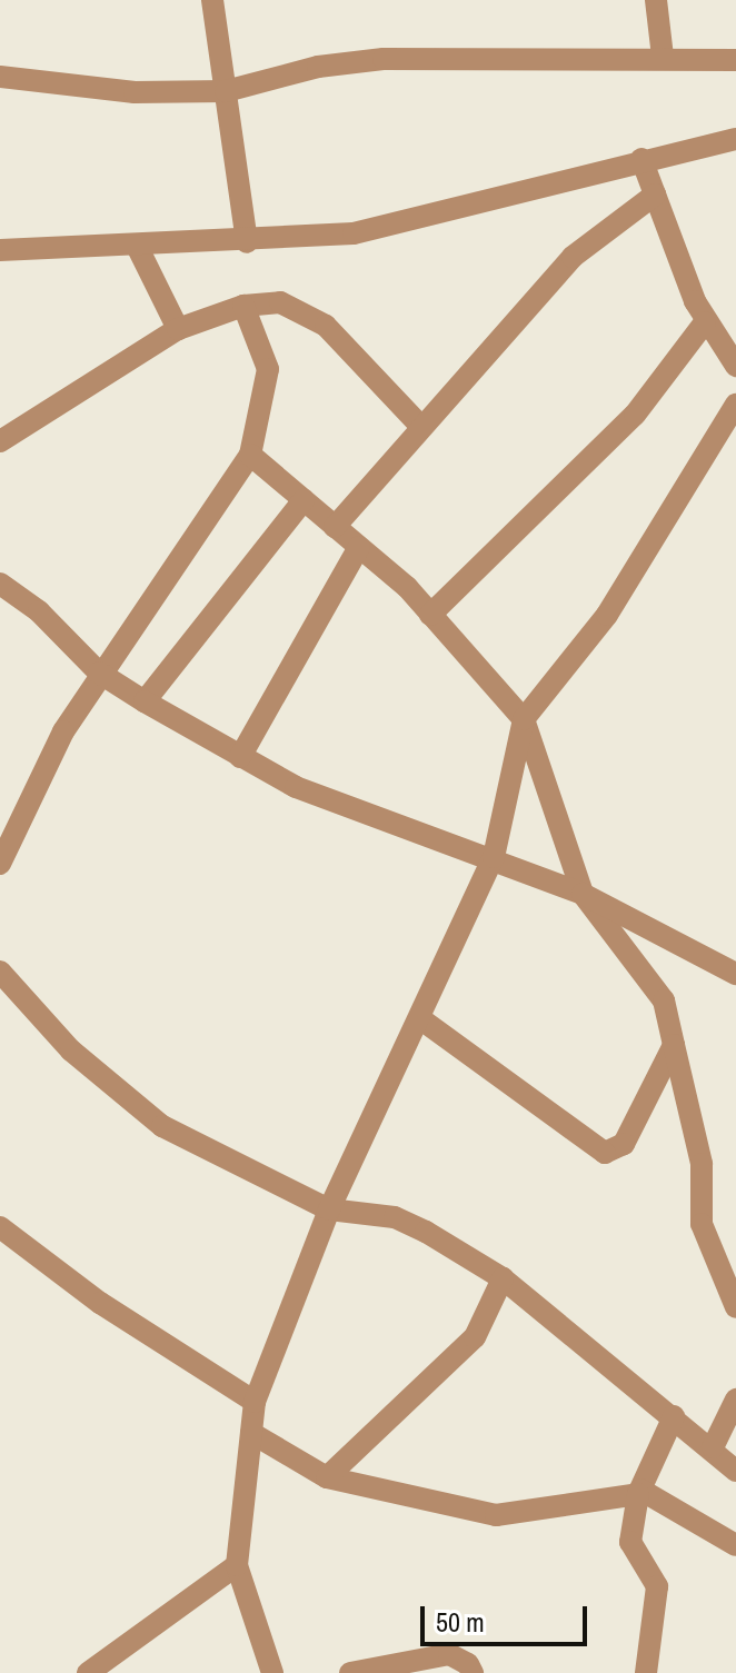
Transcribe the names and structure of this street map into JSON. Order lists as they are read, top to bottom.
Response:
{
  "scale_bar": "50 m"
}
